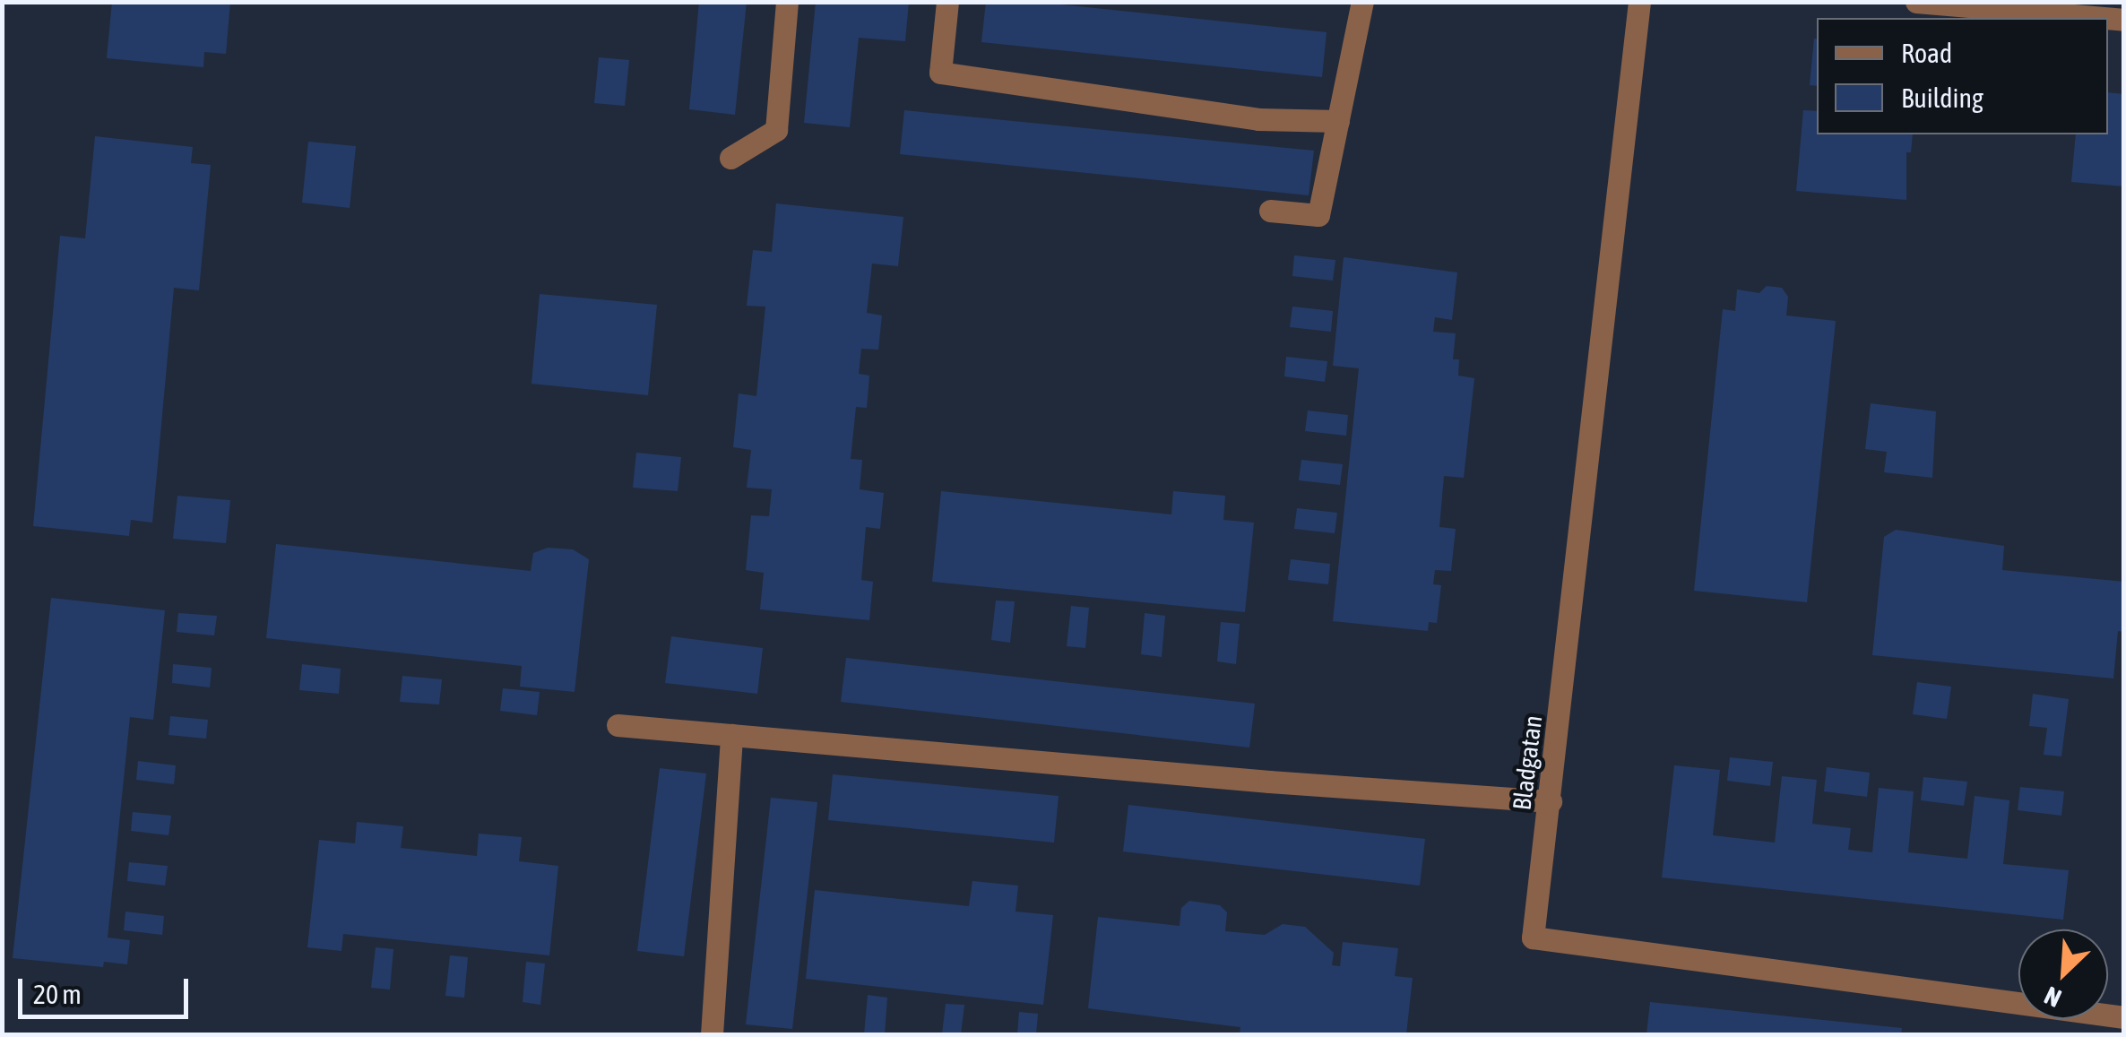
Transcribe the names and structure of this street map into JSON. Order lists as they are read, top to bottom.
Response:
{
  "streets": {
    "street": ["Bladgatan"]
  },
  "legend": ["Road", "Building"],
  "scale_bar": "20 m",
  "north": "bottom left"
}
